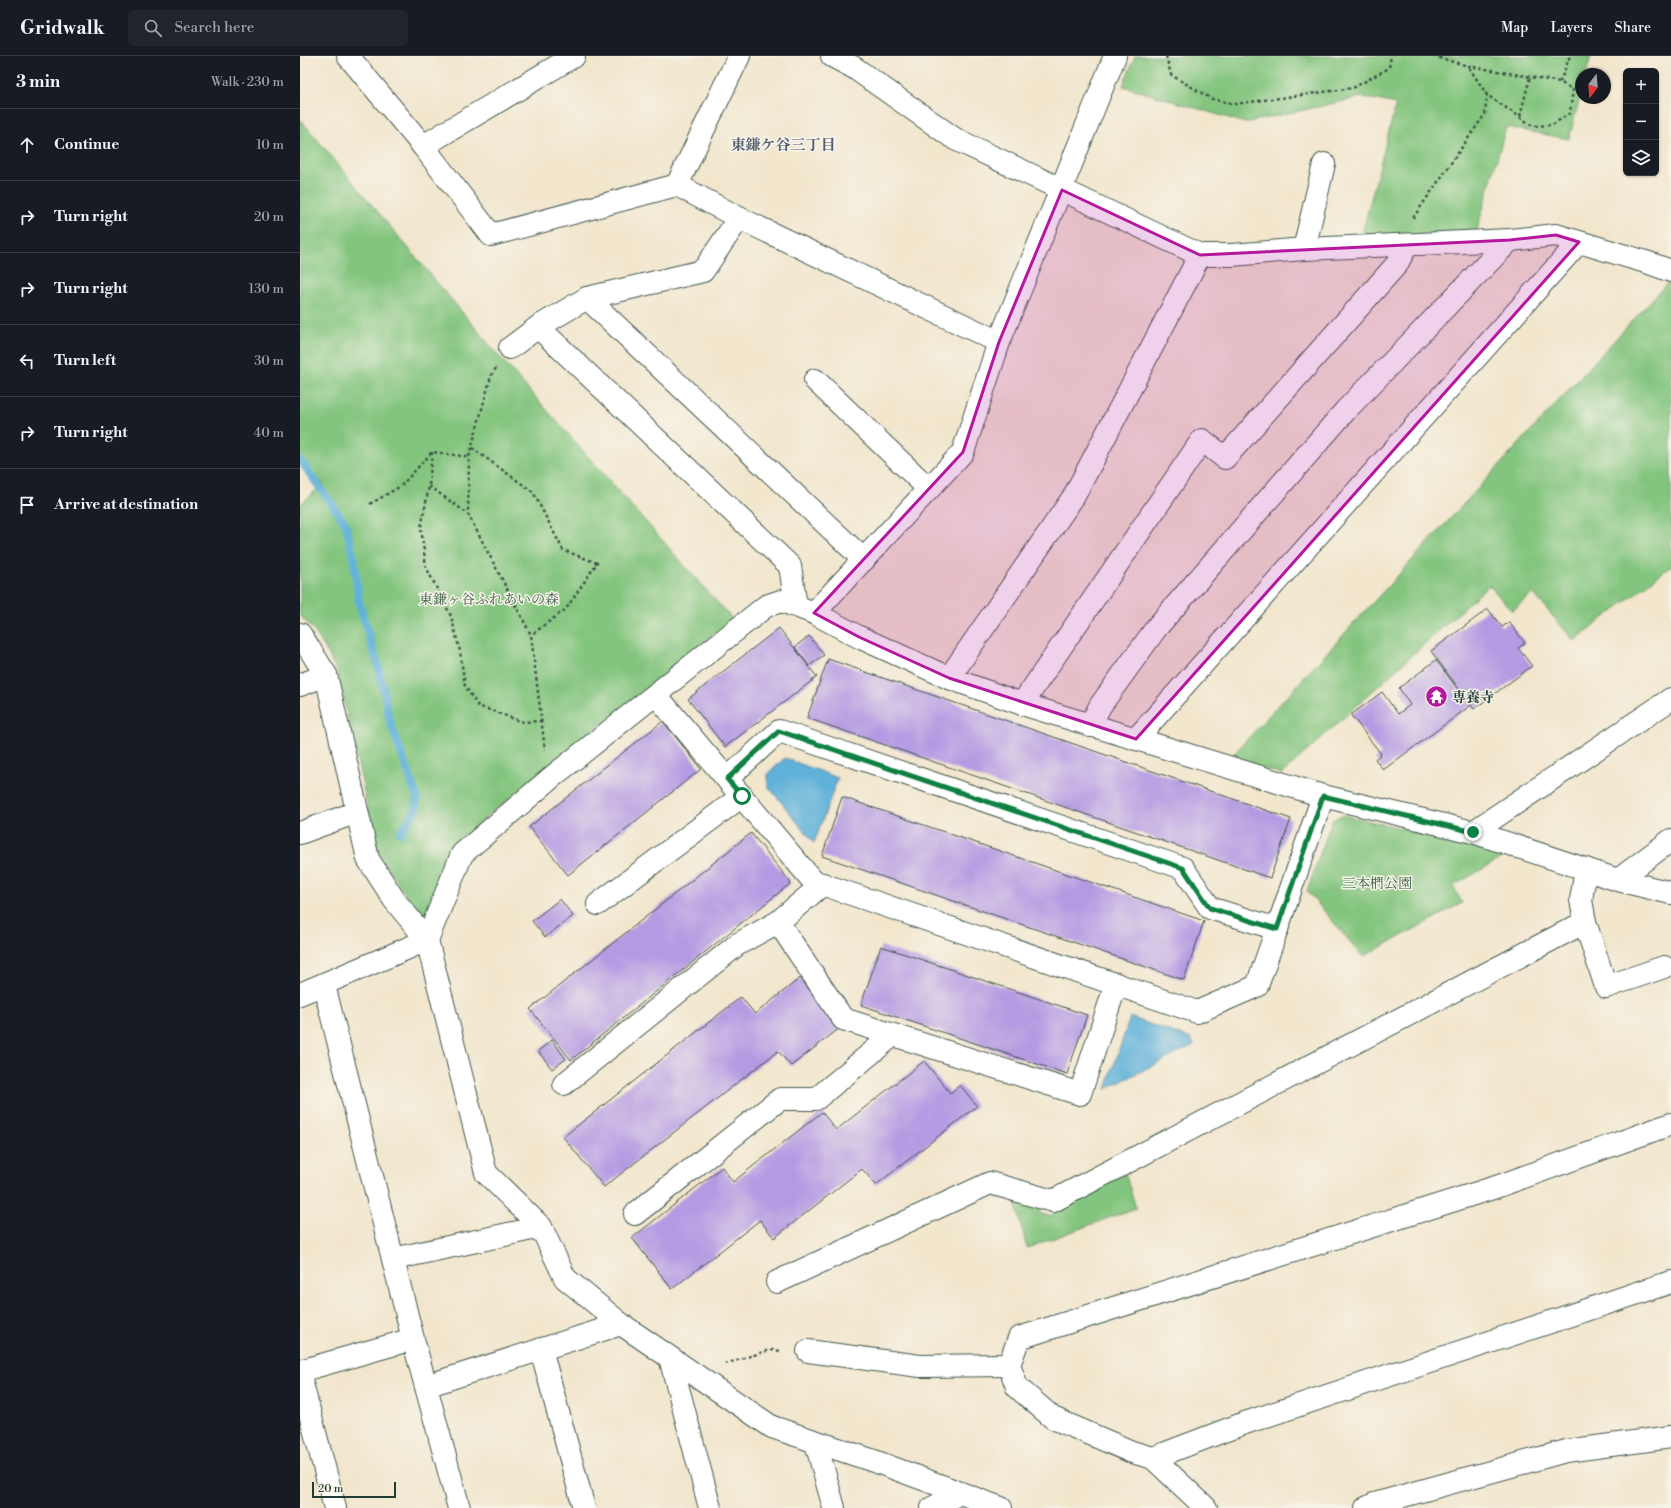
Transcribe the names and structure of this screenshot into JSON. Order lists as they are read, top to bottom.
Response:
{
  "districts": ["東鎌ケ谷三丁目"],
  "parks": ["東鎌ヶ谷ふれあいの森", "三本椚公園"],
  "places": {
    "temple": ["専養寺"]
  },
  "scale_bar": "20 m",
  "north": "bottom",
  "page": {
    "header": "Gridwalk",
    "search": "Search here",
    "nav": ["Map", "Layers", "Share"],
    "heading": ["3 min", "Walk · 230 m"],
    "map_buttons": ["+", "−"],
    "list": [
      ["Continue", "10 m"],
      ["Turn right", "20 m"],
      ["Turn right", "130 m"],
      ["Turn left", "30 m"],
      ["Turn right", "40 m"],
      "Arrive at destination"
    ],
    "scale": "20 m"
  }
}
